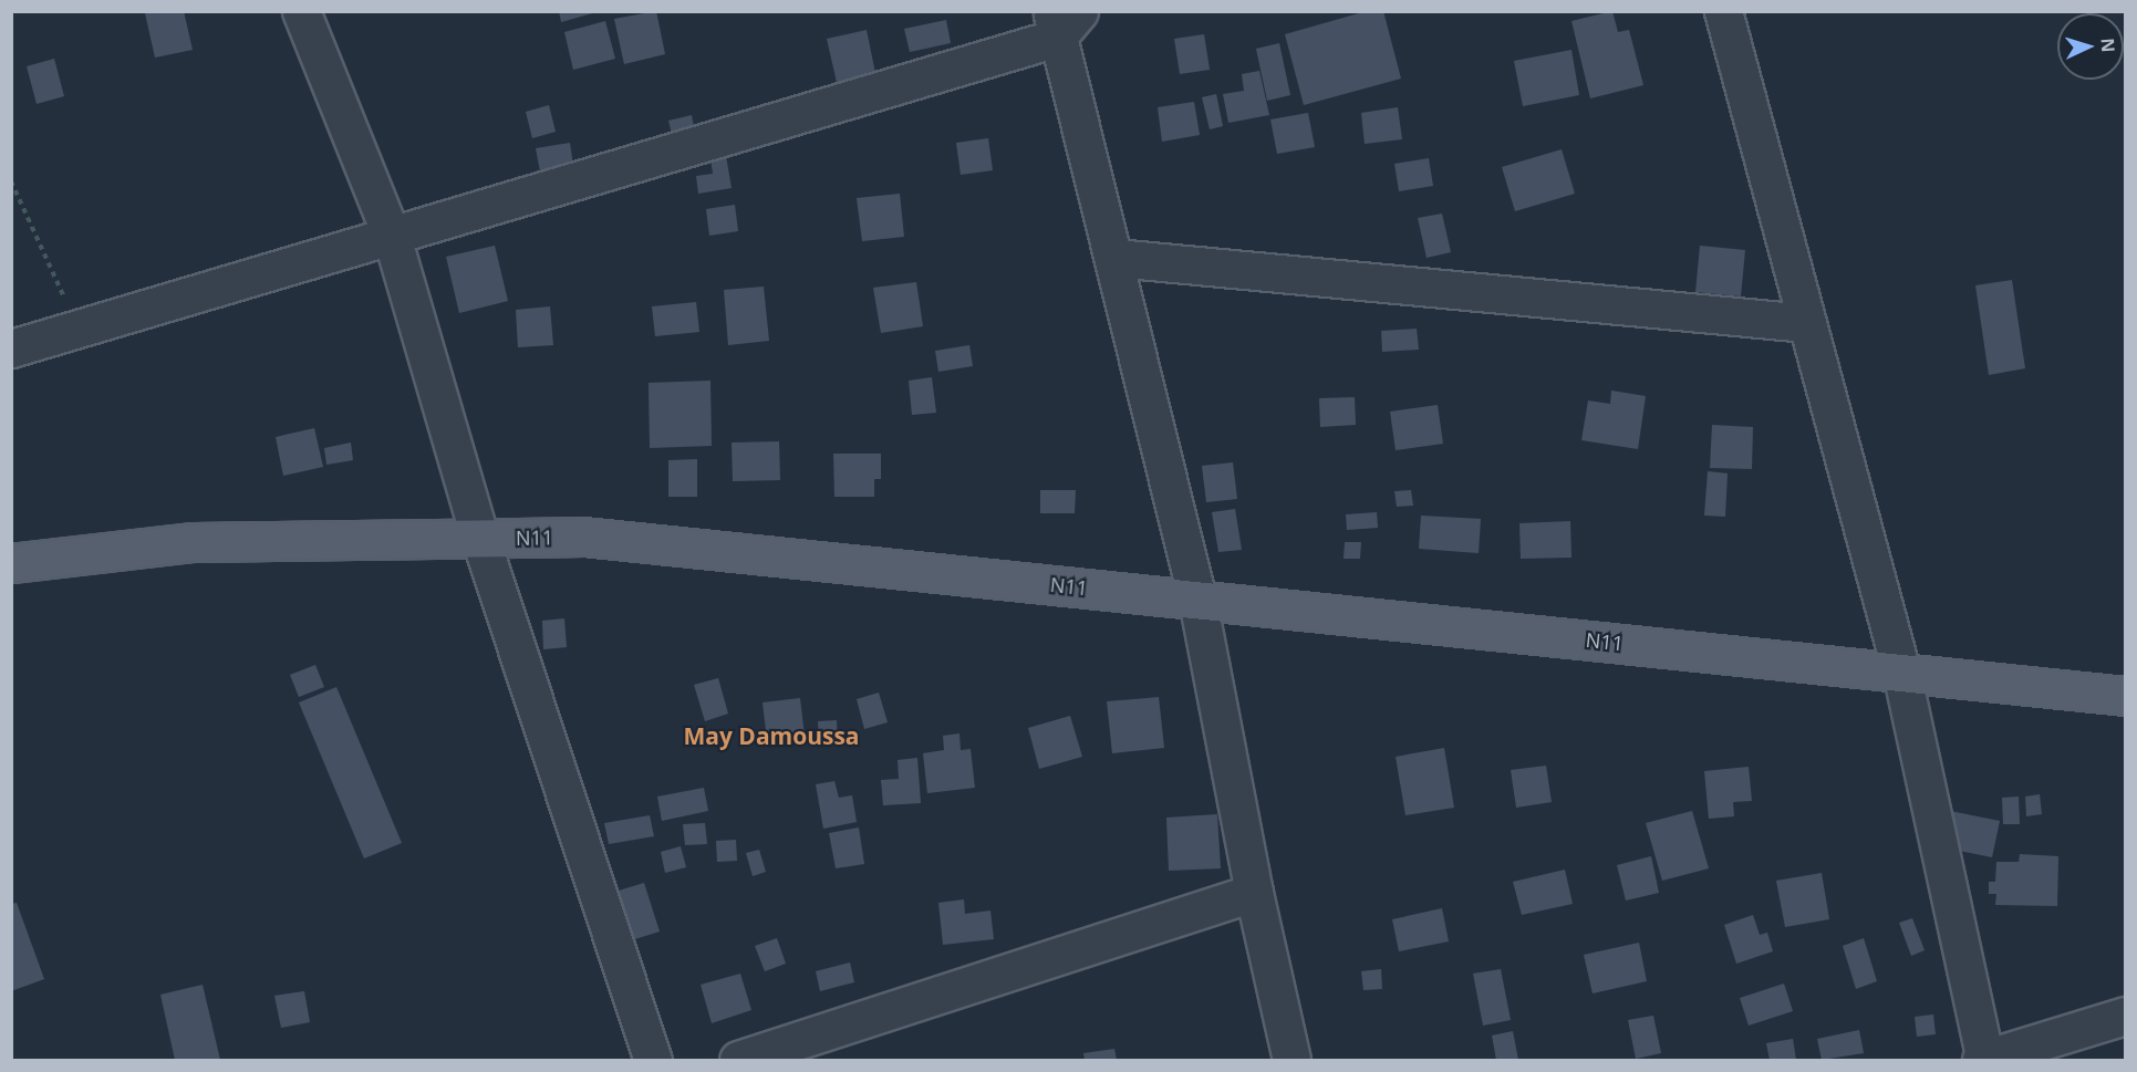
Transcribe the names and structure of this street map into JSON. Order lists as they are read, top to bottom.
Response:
{
  "streets": {
    "main road": ["N11"]
  },
  "districts": ["May Damoussa"],
  "north": "right"
}
